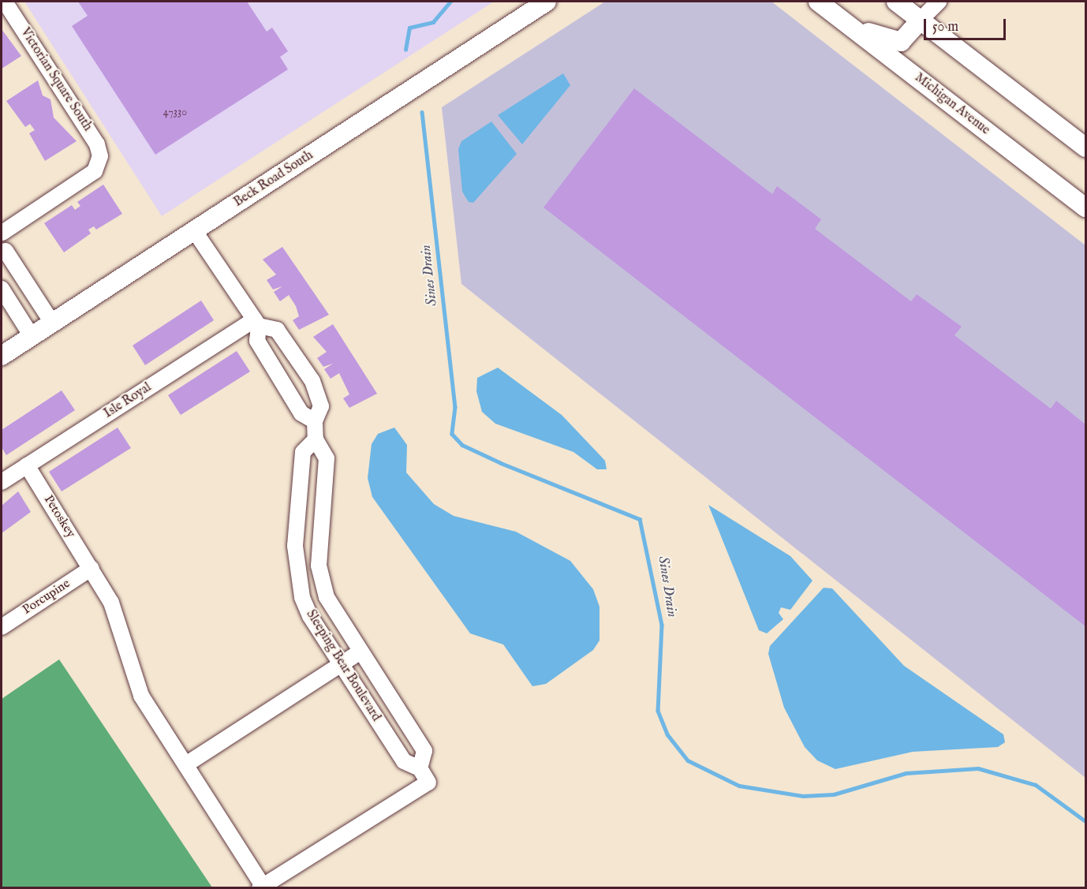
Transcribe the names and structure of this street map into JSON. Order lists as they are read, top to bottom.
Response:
{
  "streets": {
    "main road": ["Michigan Avenue", "Beck Road South"],
    "street": [
      "Victorian Square South",
      "Isle Royal",
      "Petoskey",
      "Porcupine",
      "Sleeping Bear Boulevard"
    ]
  },
  "crossings": [
    ["Isle Royal", "Petoskey"],
    ["Isle Royal", "Sleeping Bear Boulevard"],
    ["Petoskey", "Porcupine"],
    ["Petoskey", "Sleeping Bear Boulevard"]
  ],
  "water": ["Sines Drain"],
  "house_numbers": ["47330"],
  "scale_bar": "50 m"
}
